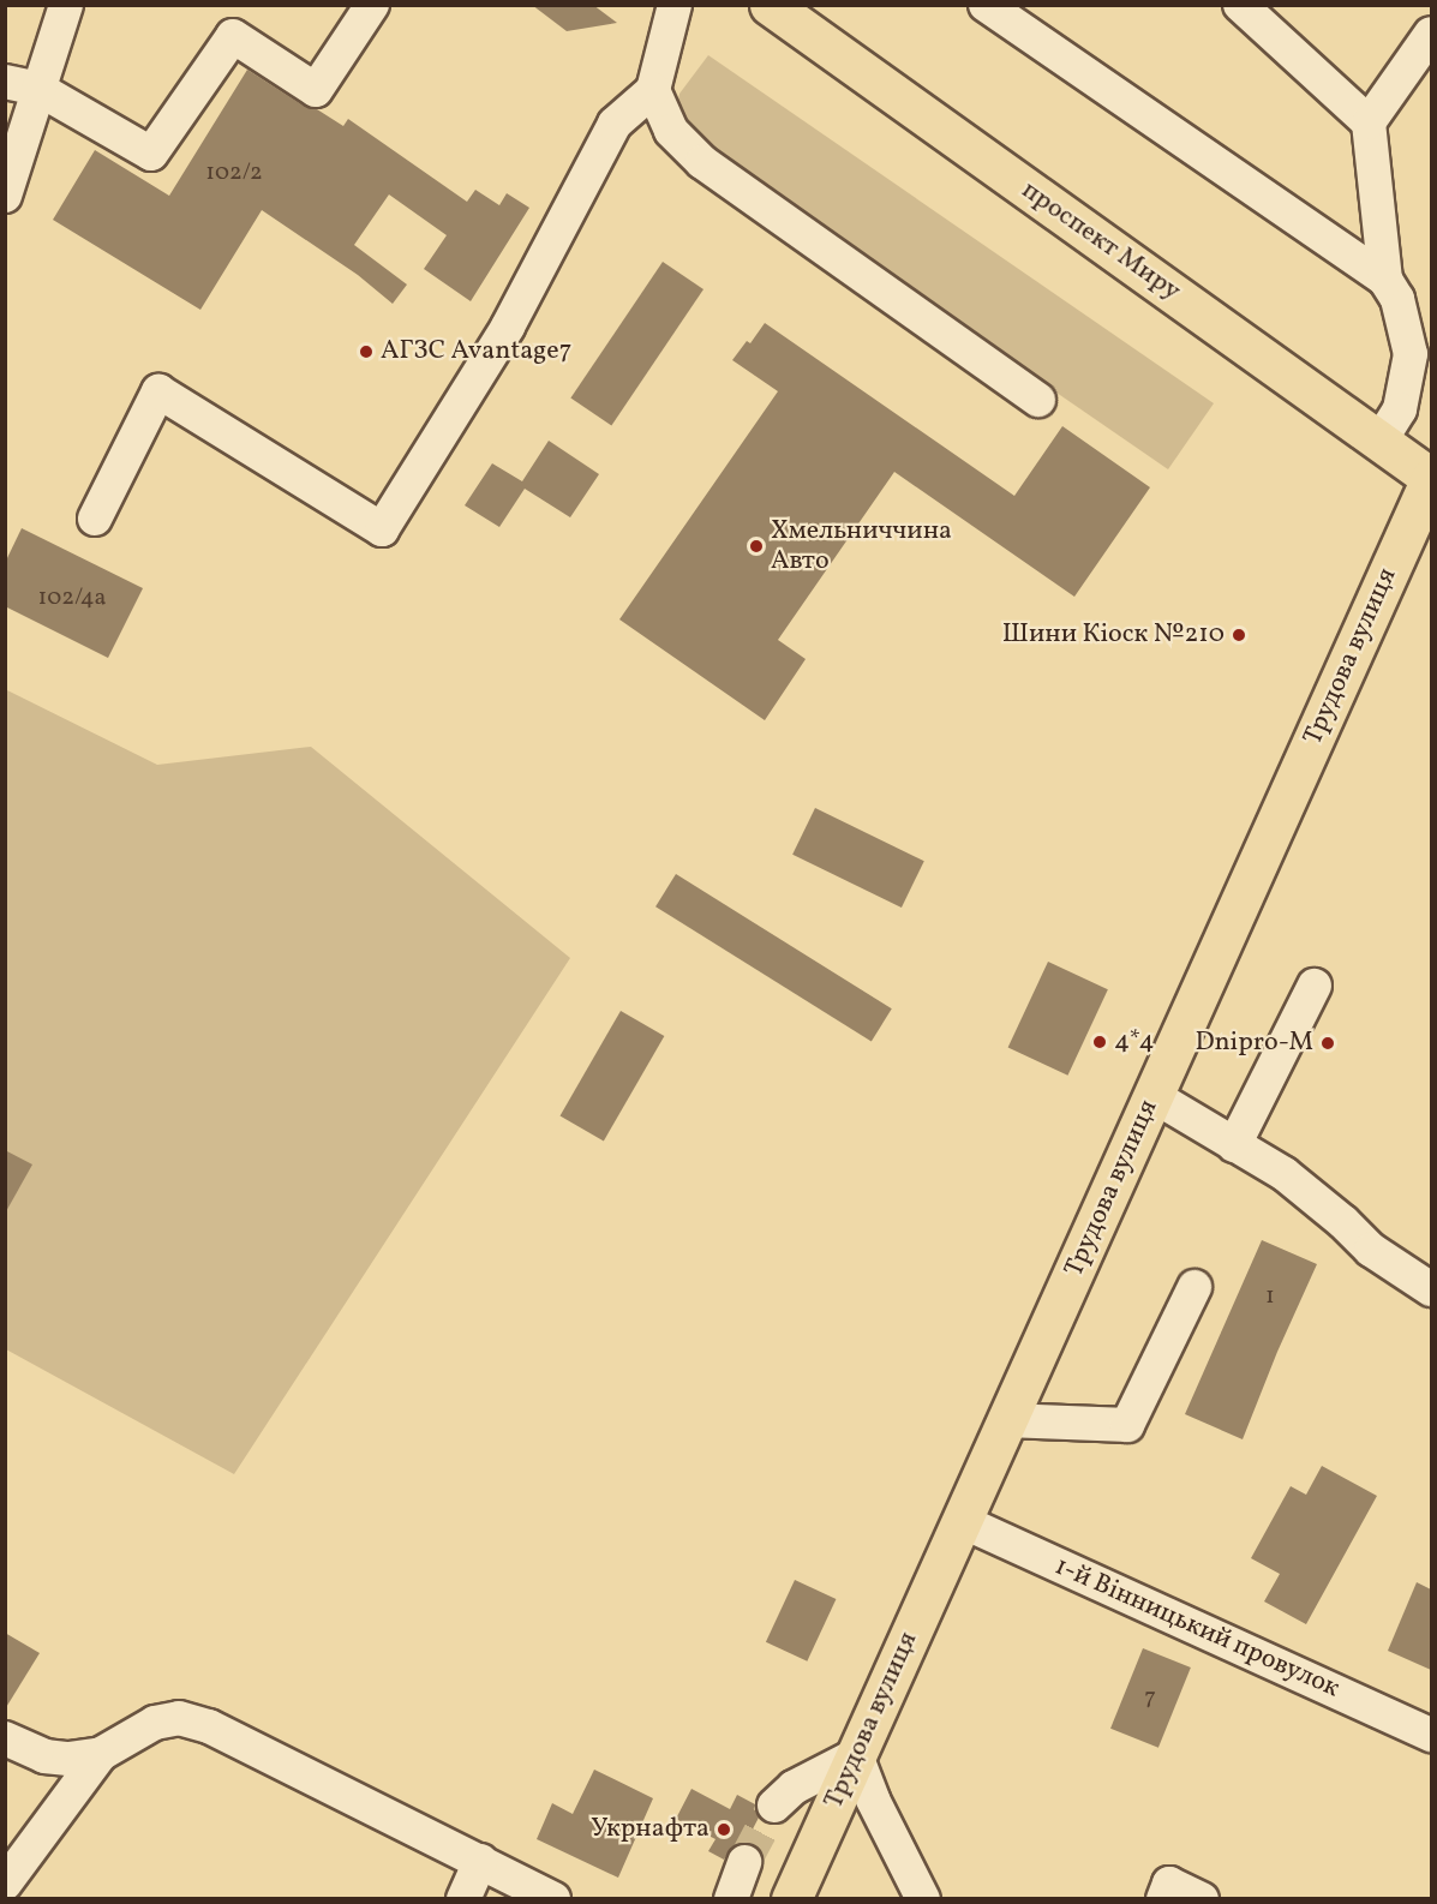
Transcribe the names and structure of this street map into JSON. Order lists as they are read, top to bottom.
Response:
{
  "streets": {
    "main road": ["проспект Миру", "Трудова вулиця"],
    "street": ["1-й Вінницький провулок"]
  },
  "crossings": [
    ["проспект Миру", "Трудова вулиця"],
    ["Трудова вулиця", "1-й Вінницький провулок"]
  ],
  "places": [
    "АГЗС Avantage7",
    "Хмельниччина Авто",
    "Шини Кіоск №210",
    "4*4",
    "Dnipro-M",
    "Укрнафта"
  ],
  "house_numbers": [
    "102/2",
    "102/4а",
    "1",
    "7"
  ]
}
